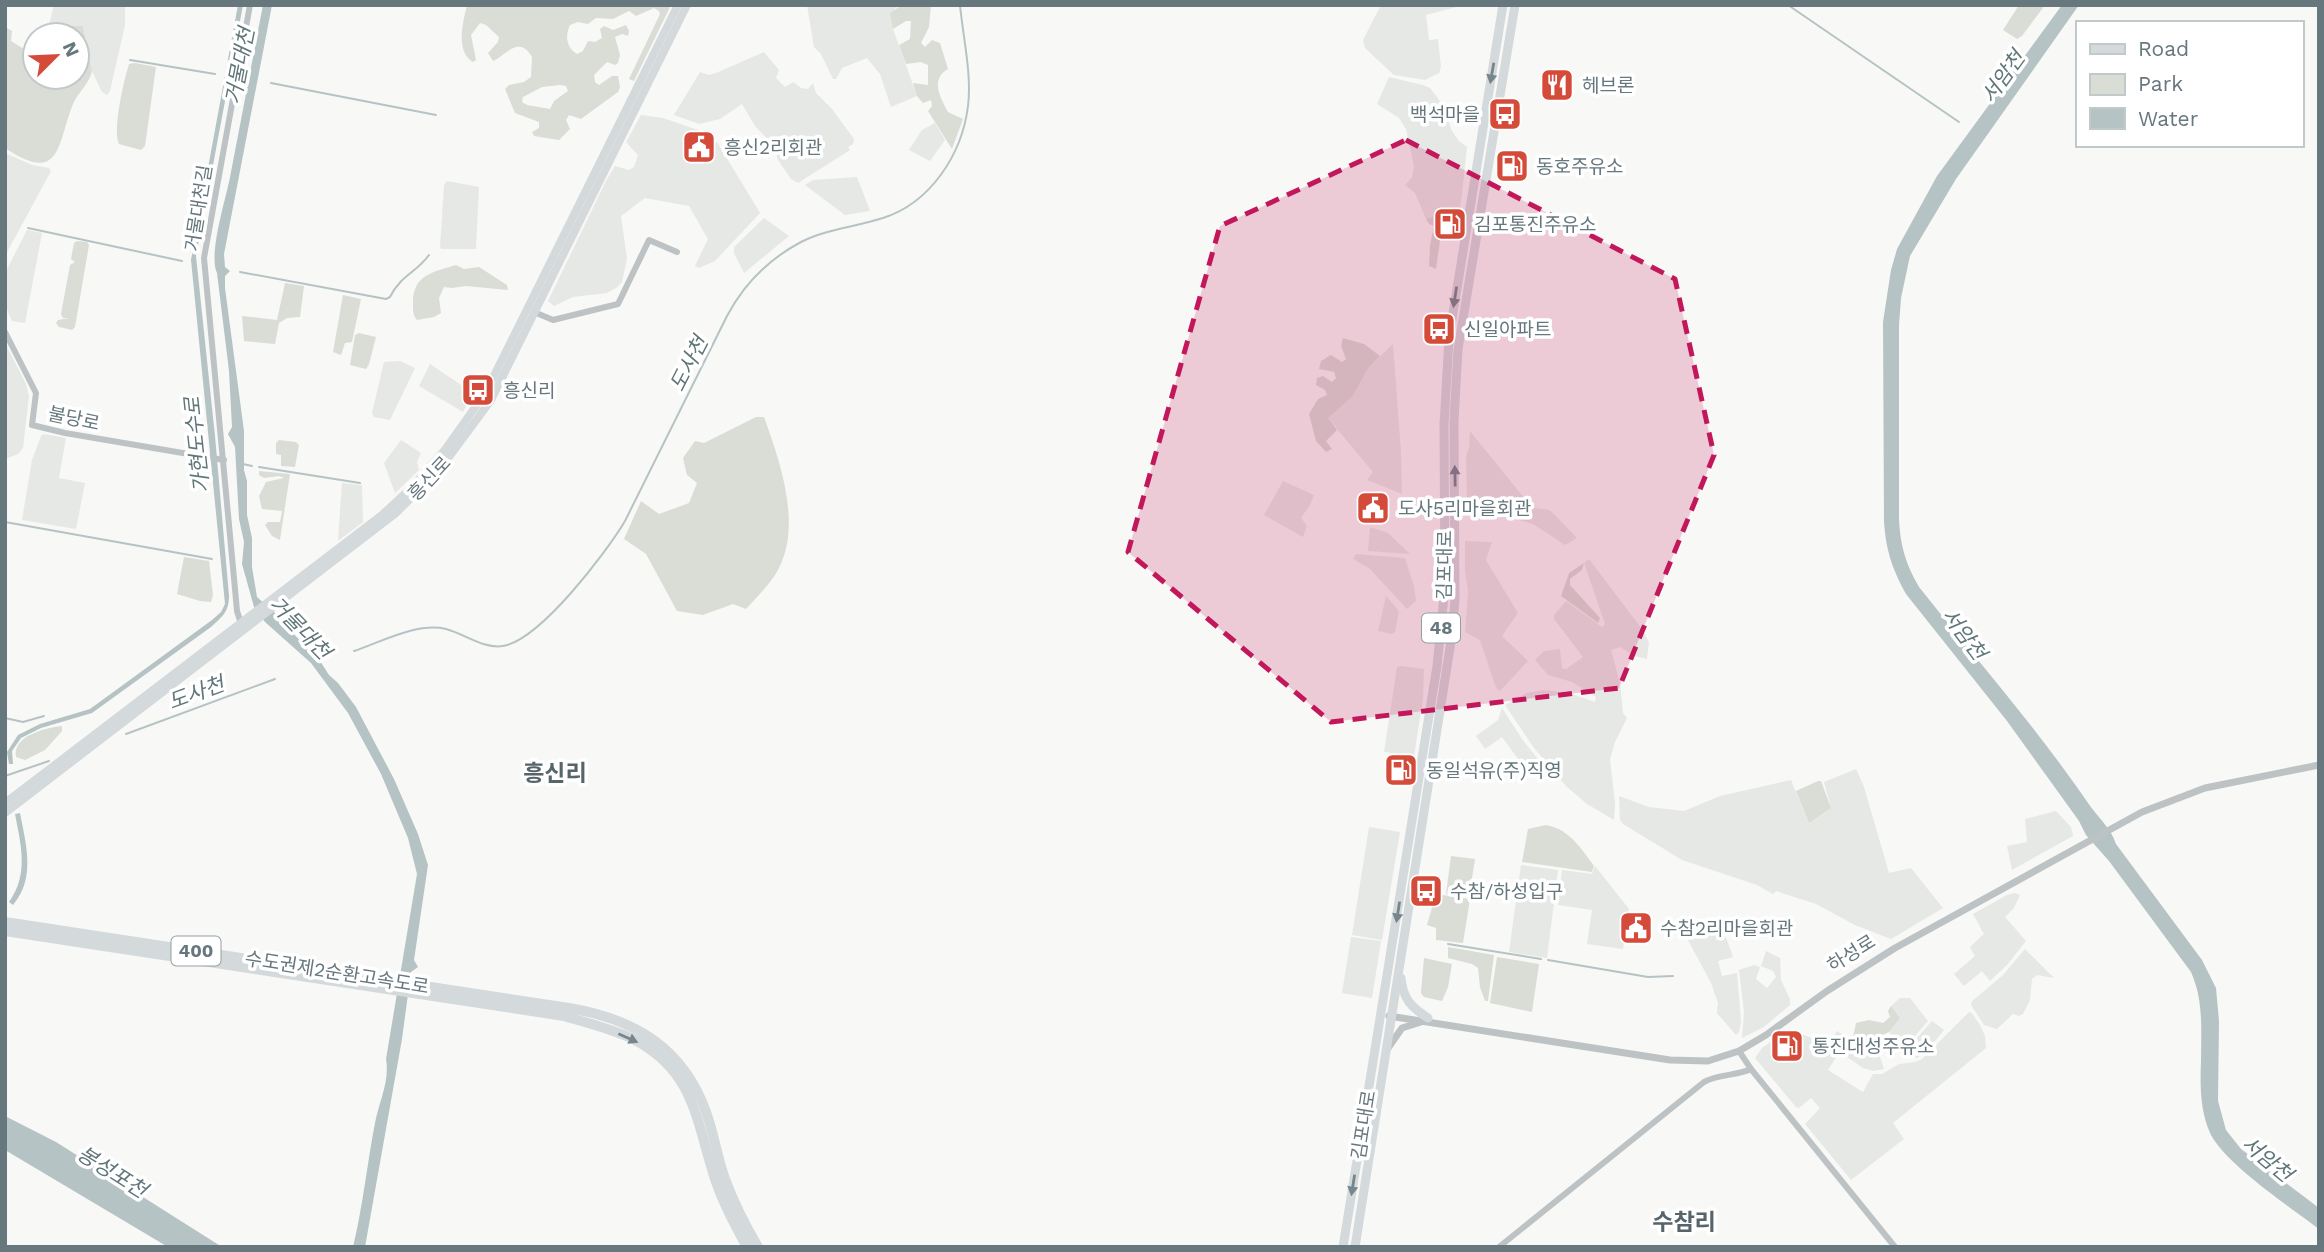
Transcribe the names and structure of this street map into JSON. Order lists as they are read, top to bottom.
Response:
{
  "streets": {
    "highway": ["400", "수도권제2순환고속도로"],
    "main road": ["흥신로", "김포대로", "48"],
    "street": ["거물대천길", "불당로", "하성로"]
  },
  "crossings": [
    ["거물대천길", "불당로"],
    ["김포대로", "하성로"]
  ],
  "districts": ["흥신리", "수참리"],
  "water": [
    "거물대천",
    "서암천",
    "도사천",
    "가현도수로",
    "봉성포천"
  ],
  "places": {
    "restaurant": ["헤브론"],
    "bus stop": [
      "백석마을",
      "신일아파트",
      "흥신리",
      "수참/하성입구"
    ],
    "public building": ["흥신2리회관", "도사5리마을회관", "수참2리마을회관"],
    "fuel station": [
      "동호주유소",
      "김포통진주유소",
      "동일석유(주)직영",
      "통진대성주유소"
    ]
  },
  "legend": ["Road", "Park", "Water"],
  "north": "top right"
}
